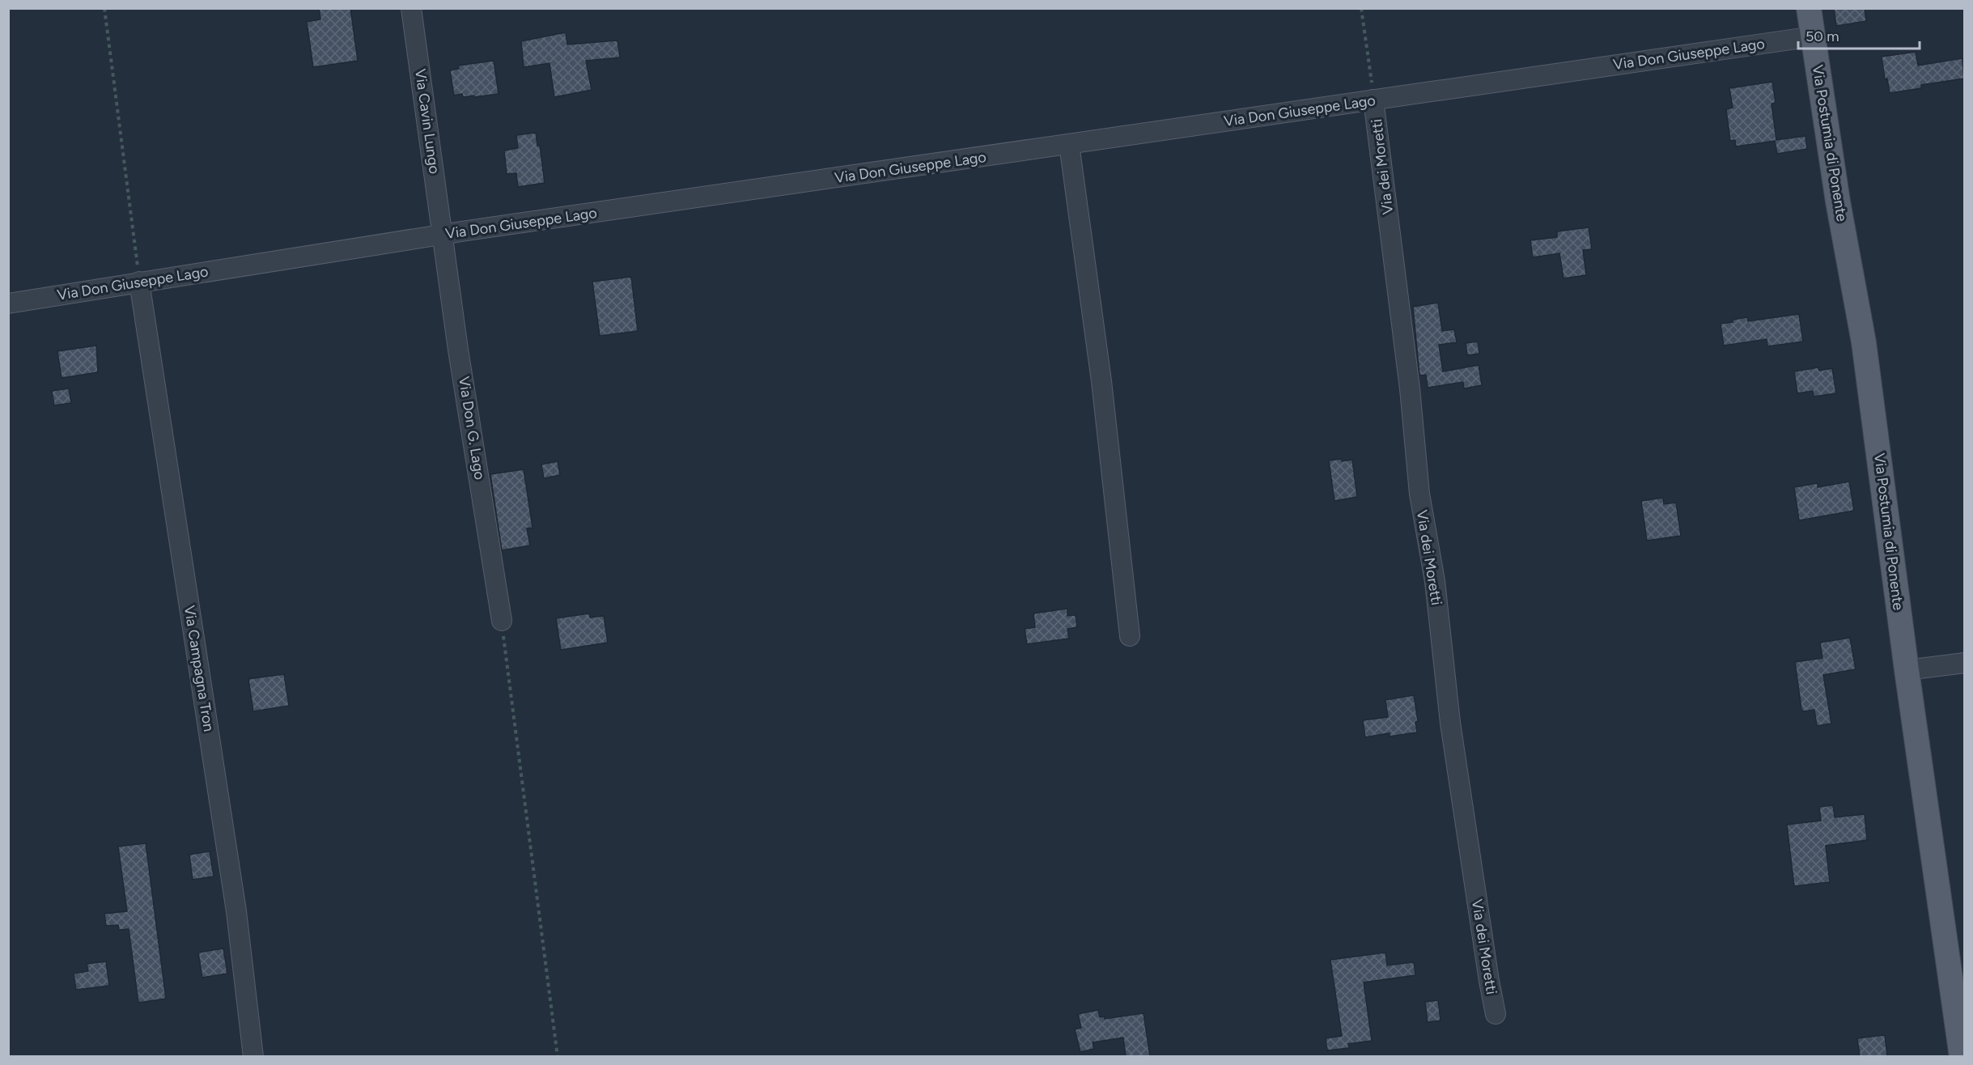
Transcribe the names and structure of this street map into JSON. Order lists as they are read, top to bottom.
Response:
{
  "streets": {
    "main road": ["Via Postumia di Ponente"],
    "street": [
      "Via Don Giuseppe Lago",
      "Via Cavin Lungo",
      "Via dei Moretti",
      "Via Don G. Lago",
      "Via Campagna Tron"
    ]
  },
  "crossings": [
    ["Via Don Giuseppe Lago", "Via Cavin Lungo"],
    ["Via Don Giuseppe Lago", "Via Postumia di Ponente"],
    ["Via Don Giuseppe Lago", "Via dei Moretti"],
    ["Via Don Giuseppe Lago", "Via Don G. Lago"],
    ["Via Don Giuseppe Lago", "Via Campagna Tron"],
    ["Via Cavin Lungo", "Via Don G. Lago"]
  ],
  "scale_bar": "50 m"
}
